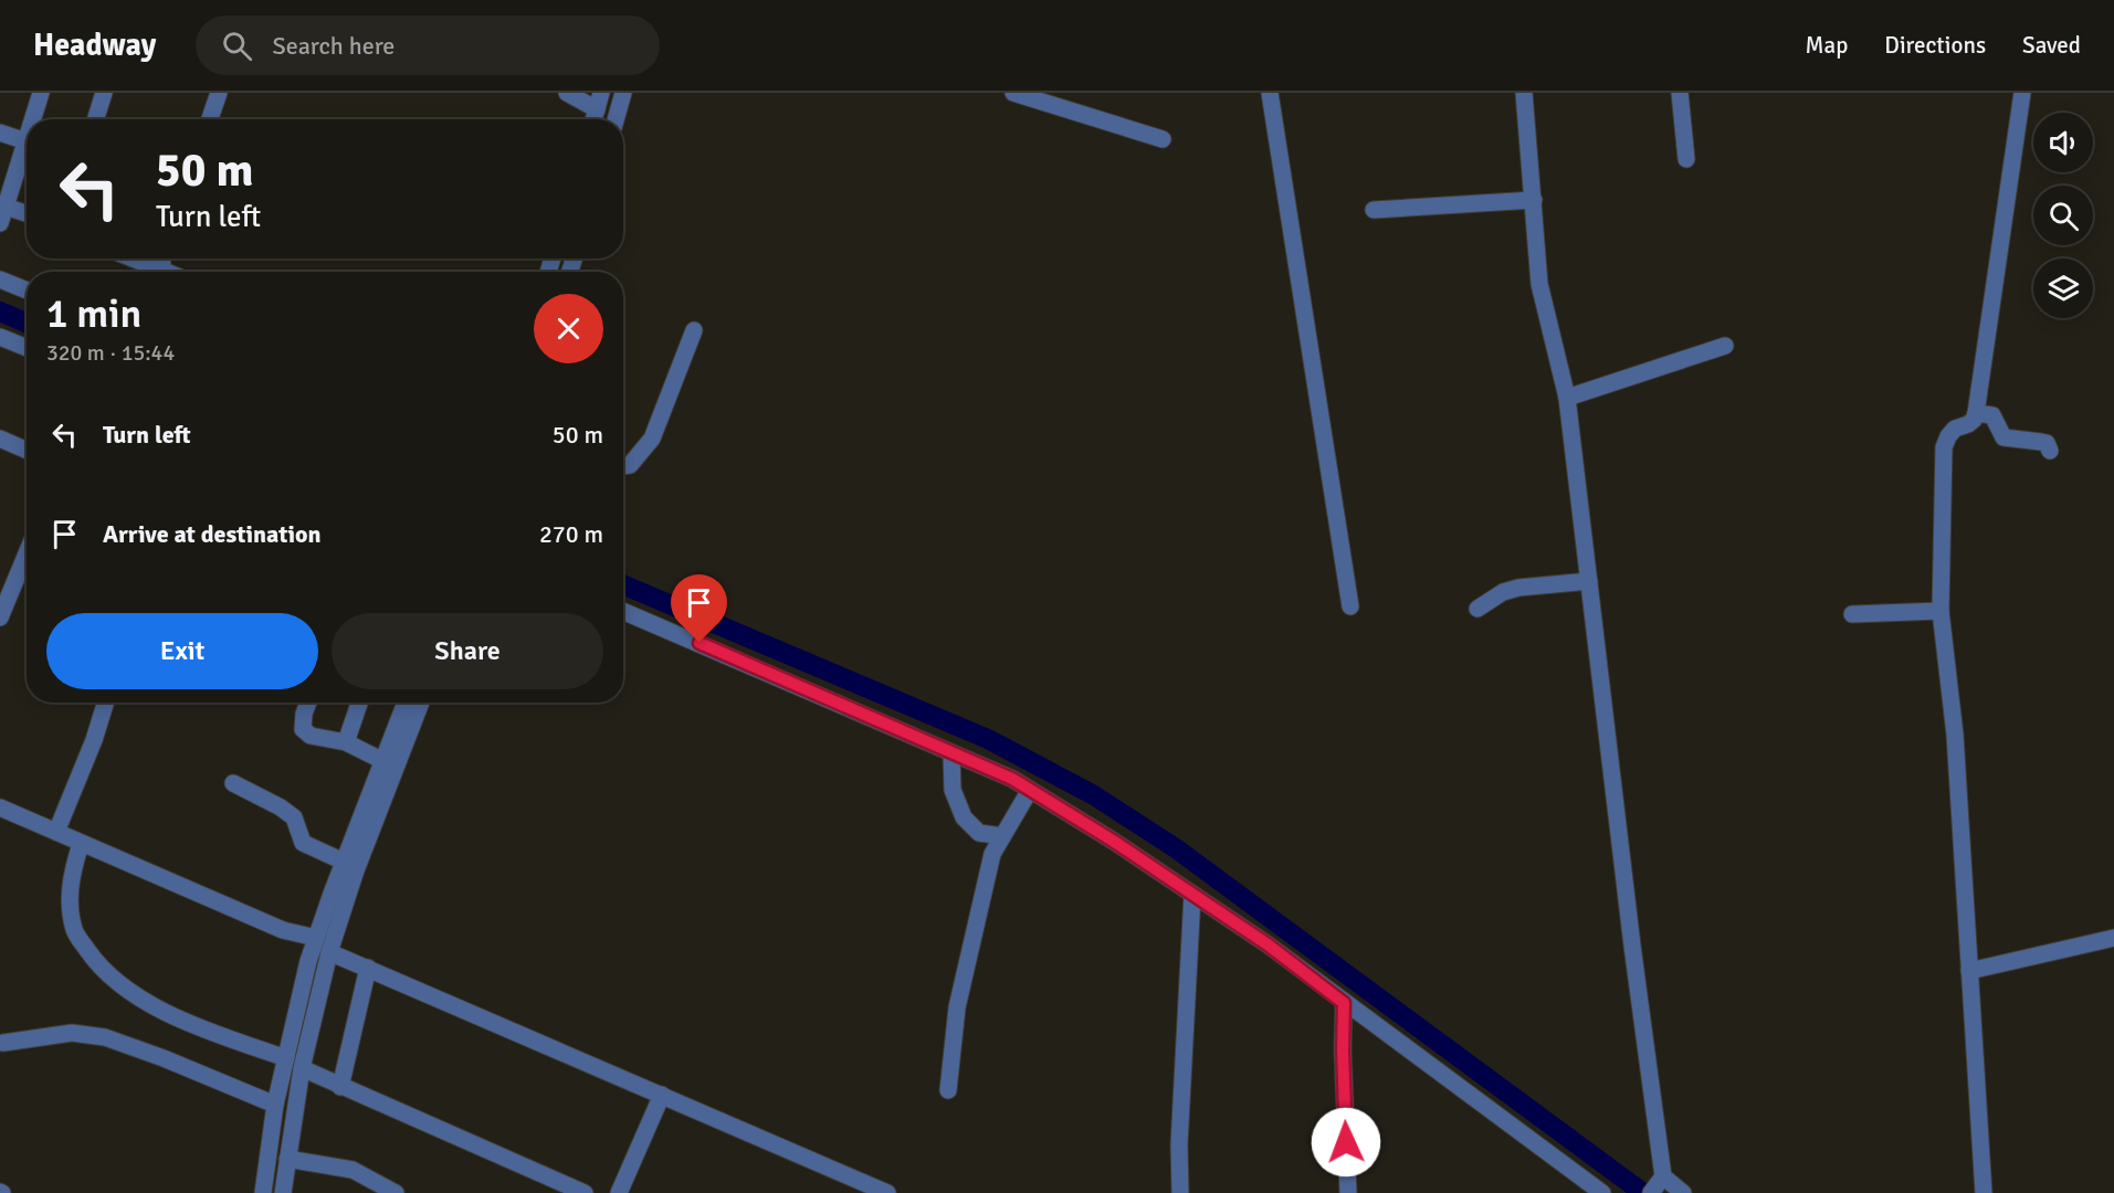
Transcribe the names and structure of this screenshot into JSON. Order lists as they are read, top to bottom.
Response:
{
  "page": {
    "header": "Headway",
    "search": "Search here",
    "nav": ["Map", "Directions", "Saved"],
    "turn": ["50 m", "Turn left"],
    "heading": ["1 min", "320 m · 15:44"],
    "list": [
      {
        "name": "Turn left",
        "value": "50 m"
      },
      {
        "name": "Arrive at destination",
        "value": "270 m"
      }
    ],
    "buttons": ["Exit", "Share"]
  }
}
